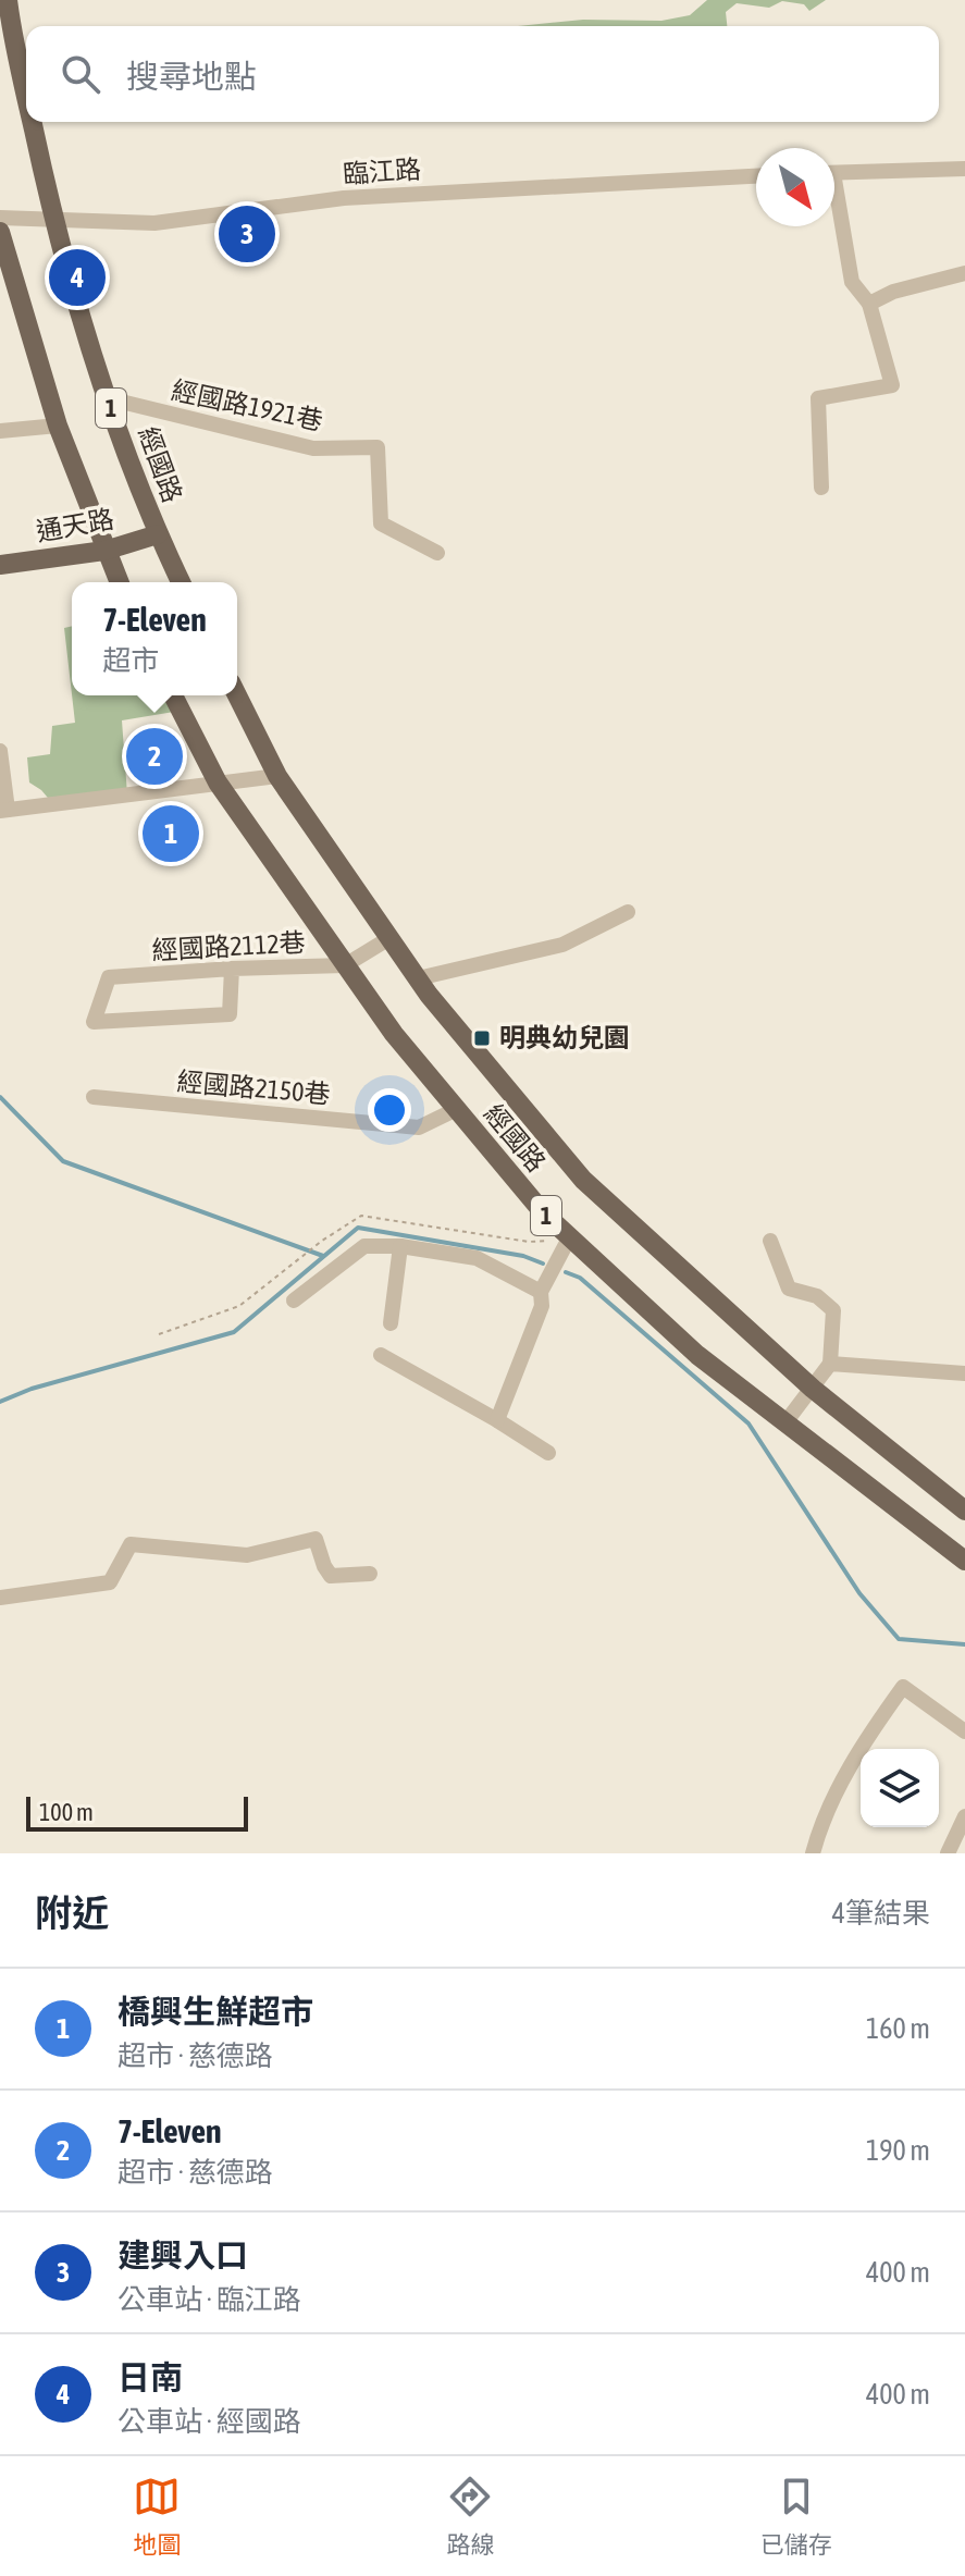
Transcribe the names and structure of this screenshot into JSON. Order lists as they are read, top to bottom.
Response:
{
  "streets": {
    "main road": ["1", "經國路", "通天路"],
    "street": [
      "臨江路",
      "經國路1921巷",
      "經國路2112巷",
      "經國路2150巷"
    ]
  },
  "crossings": [
    ["臨江路", "經國路"],
    ["經國路1921巷", "經國路"],
    ["1", "通天路"],
    ["經國路", "通天路"],
    ["經國路", "經國路2112巷"],
    ["經國路", "經國路2150巷"]
  ],
  "places": {
    "transit": ["明典幼兒園"]
  },
  "scale_bar": "100 m",
  "north": "bottom right",
  "page": {
    "search": "搜尋地點",
    "pins": [
      "3",
      "4",
      "2",
      "1"
    ],
    "popup": ["7-Eleven", "超市"],
    "scale": "100 m",
    "heading": ["附近", "4筆結果"],
    "list": [
      {
        "mark": "1",
        "name": "橋興生鮮超市",
        "note": "超市 · 慈德路",
        "value": "160 m"
      },
      {
        "mark": "2",
        "name": "7-Eleven",
        "note": "超市 · 慈德路",
        "value": "190 m"
      },
      {
        "mark": "3",
        "name": "建興入口",
        "note": "公車站 · 臨江路",
        "value": "400 m"
      },
      {
        "mark": "4",
        "name": "日南",
        "note": "公車站 · 經國路",
        "value": "400 m"
      }
    ],
    "nav": ["地圖", "路線", "已儲存"]
  }
}
